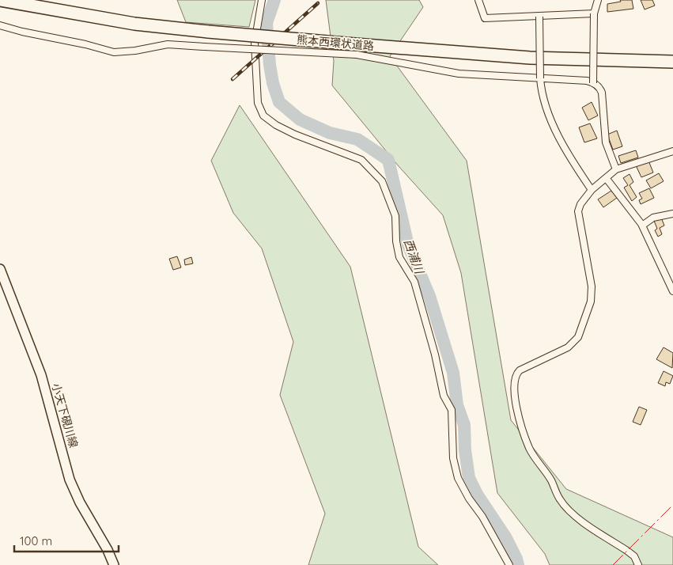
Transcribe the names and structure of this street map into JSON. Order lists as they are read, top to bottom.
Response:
{
  "streets": {
    "highway": ["熊本西環状道路"],
    "main road": ["小天下硯川線"]
  },
  "water": ["西浦川"],
  "scale_bar": "100 m"
}
